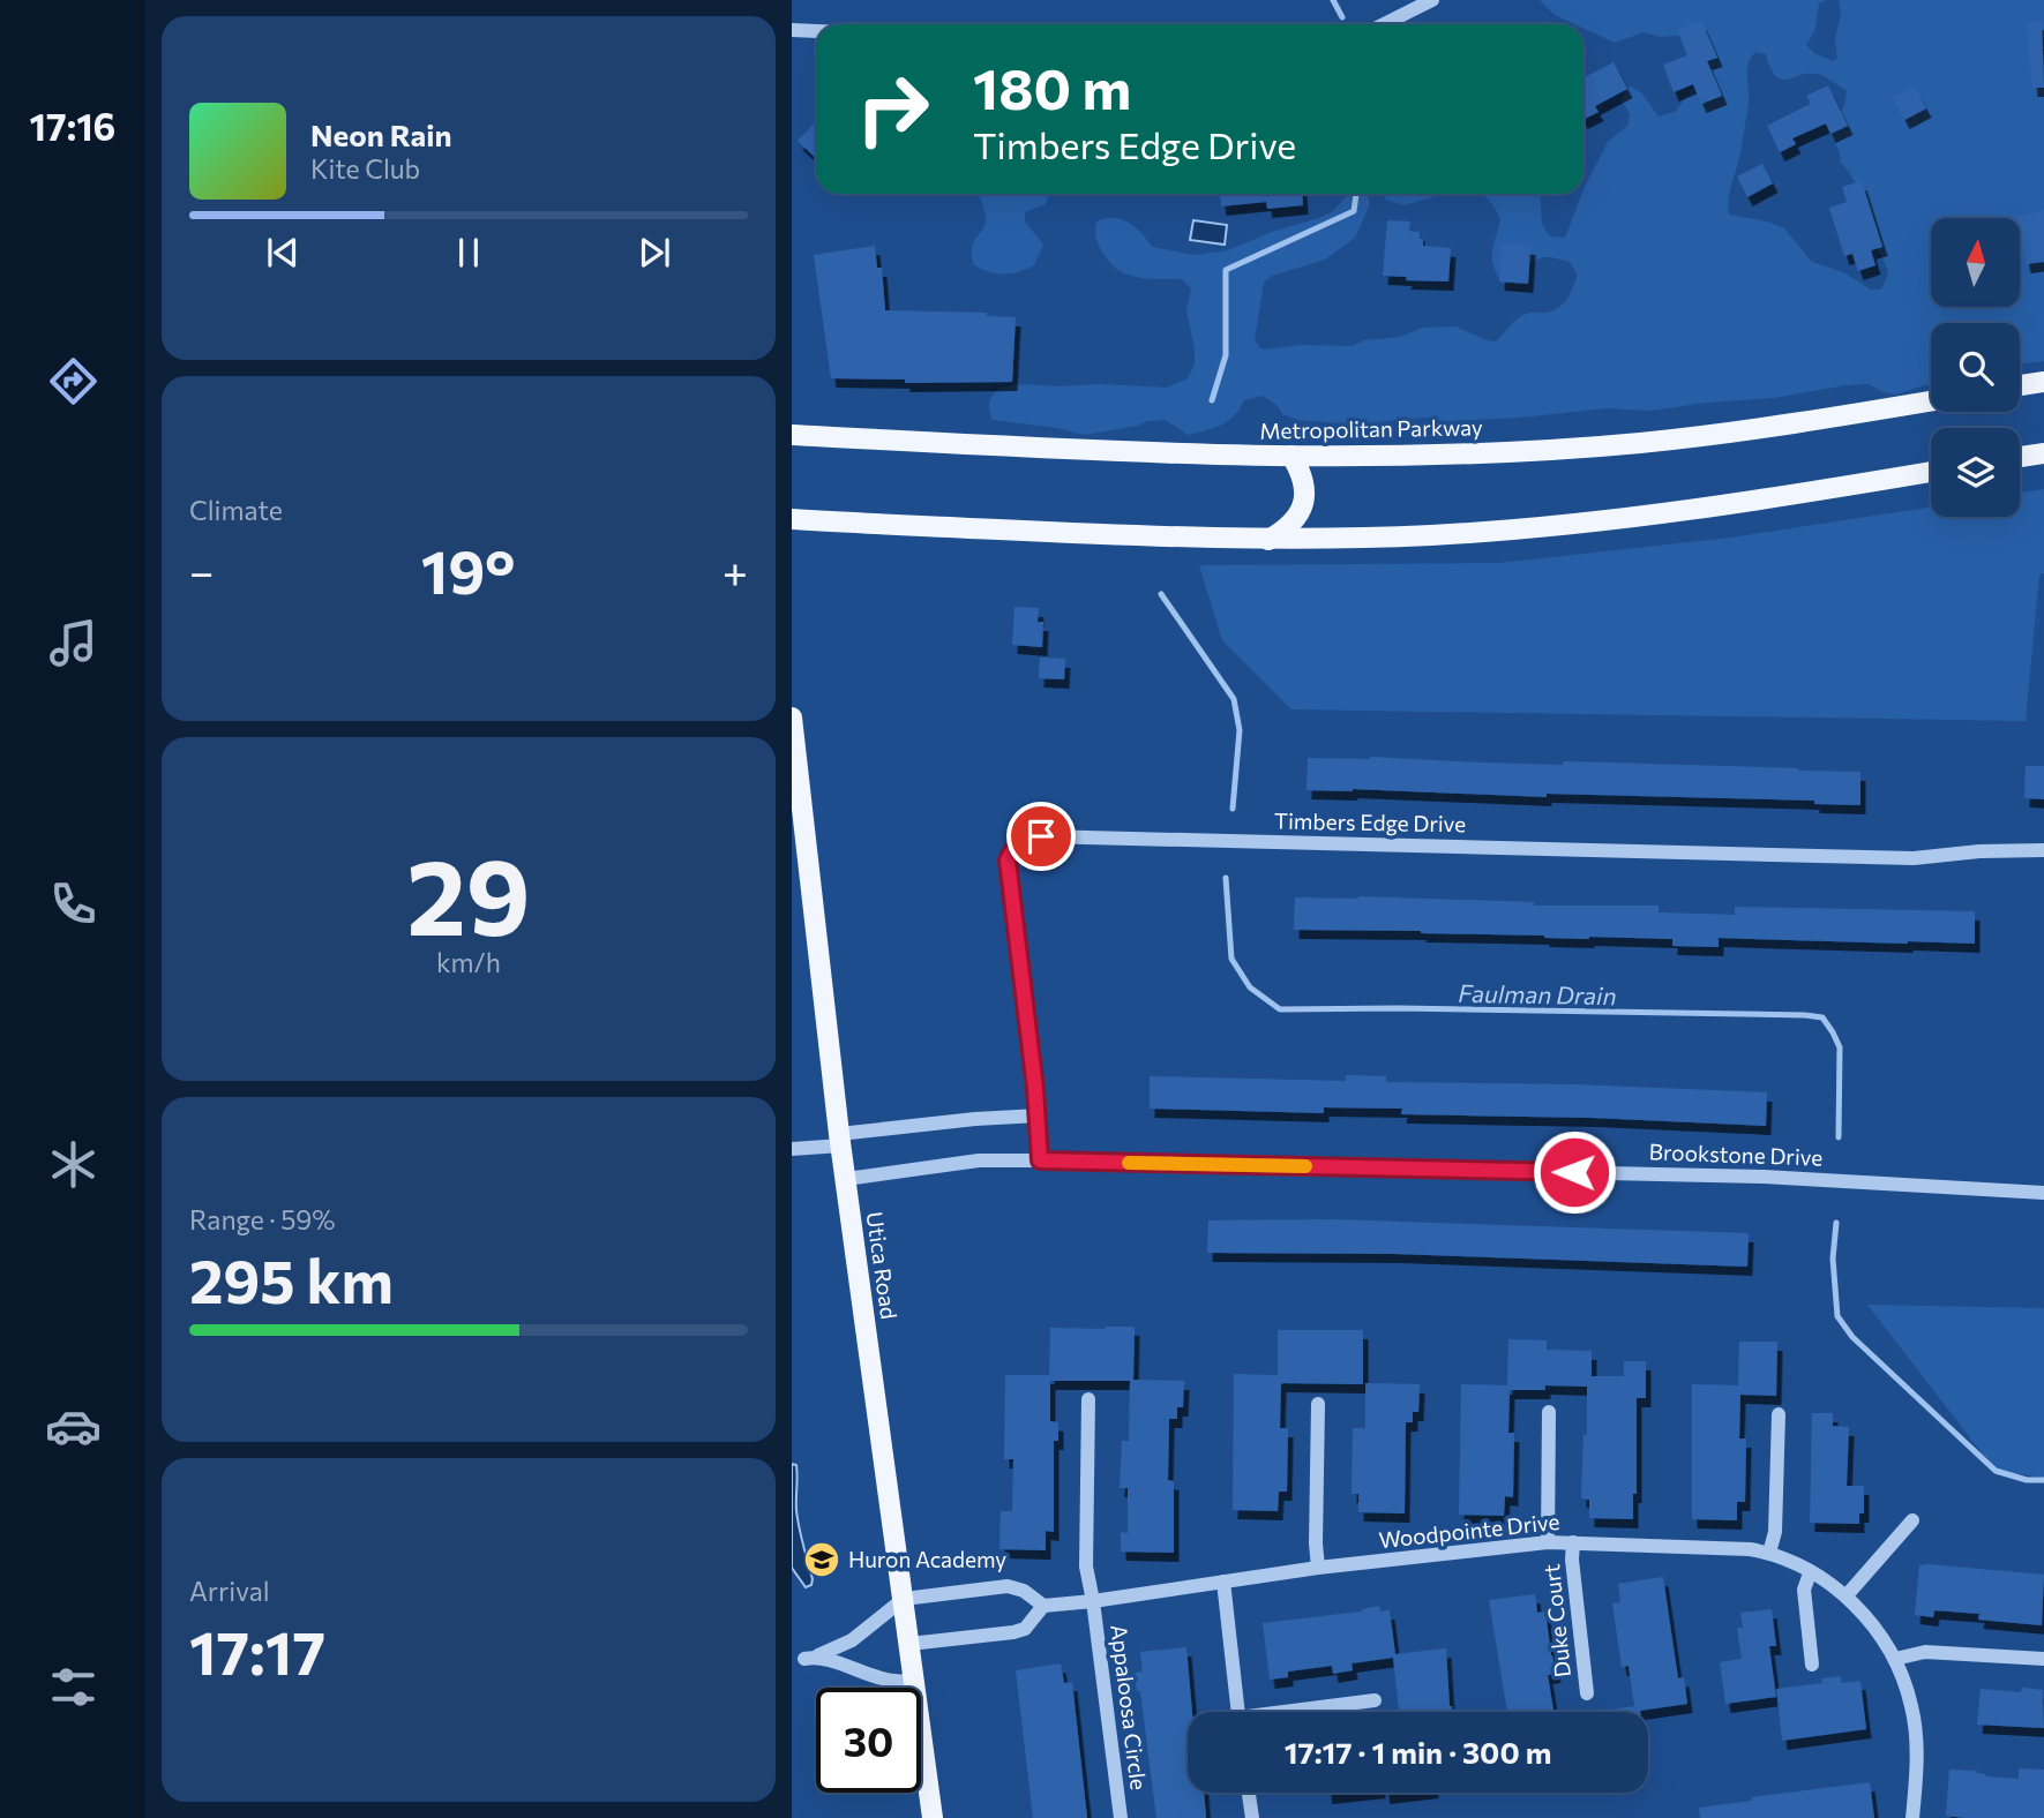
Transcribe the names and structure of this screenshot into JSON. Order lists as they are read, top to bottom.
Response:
{
  "streets": {
    "main road": ["Metropolitan Parkway", "Utica Road"],
    "street": [
      "Timbers Edge Drive",
      "Brookstone Drive",
      "Woodpointe Drive",
      "Duke Court",
      "Appaloosa Circle"
    ]
  },
  "crossings": [
    ["Timbers Edge Drive", "Brookstone Drive"],
    ["Brookstone Drive", "Utica Road"],
    ["Woodpointe Drive", "Duke Court"],
    ["Woodpointe Drive", "Appaloosa Circle"]
  ],
  "water": ["Faulman Drain"],
  "places": {
    "school or university": ["Huron Academy"]
  },
  "north": "top",
  "page": {
    "tabs": "17:16",
    "turn": ["180 m", "Timbers Edge Drive"],
    "song": ["Neon Rain", "Kite Club"],
    "tile": [
      "Climate",
      ["29", "km/h"],
      ["Range · 59%", "295 km"],
      ["Arrival", "17:17"]
    ],
    "heat": ["−", "19°", "+"],
    "limit": "30",
    "trip": "17:17 · 1 min · 300 m"
  }
}
